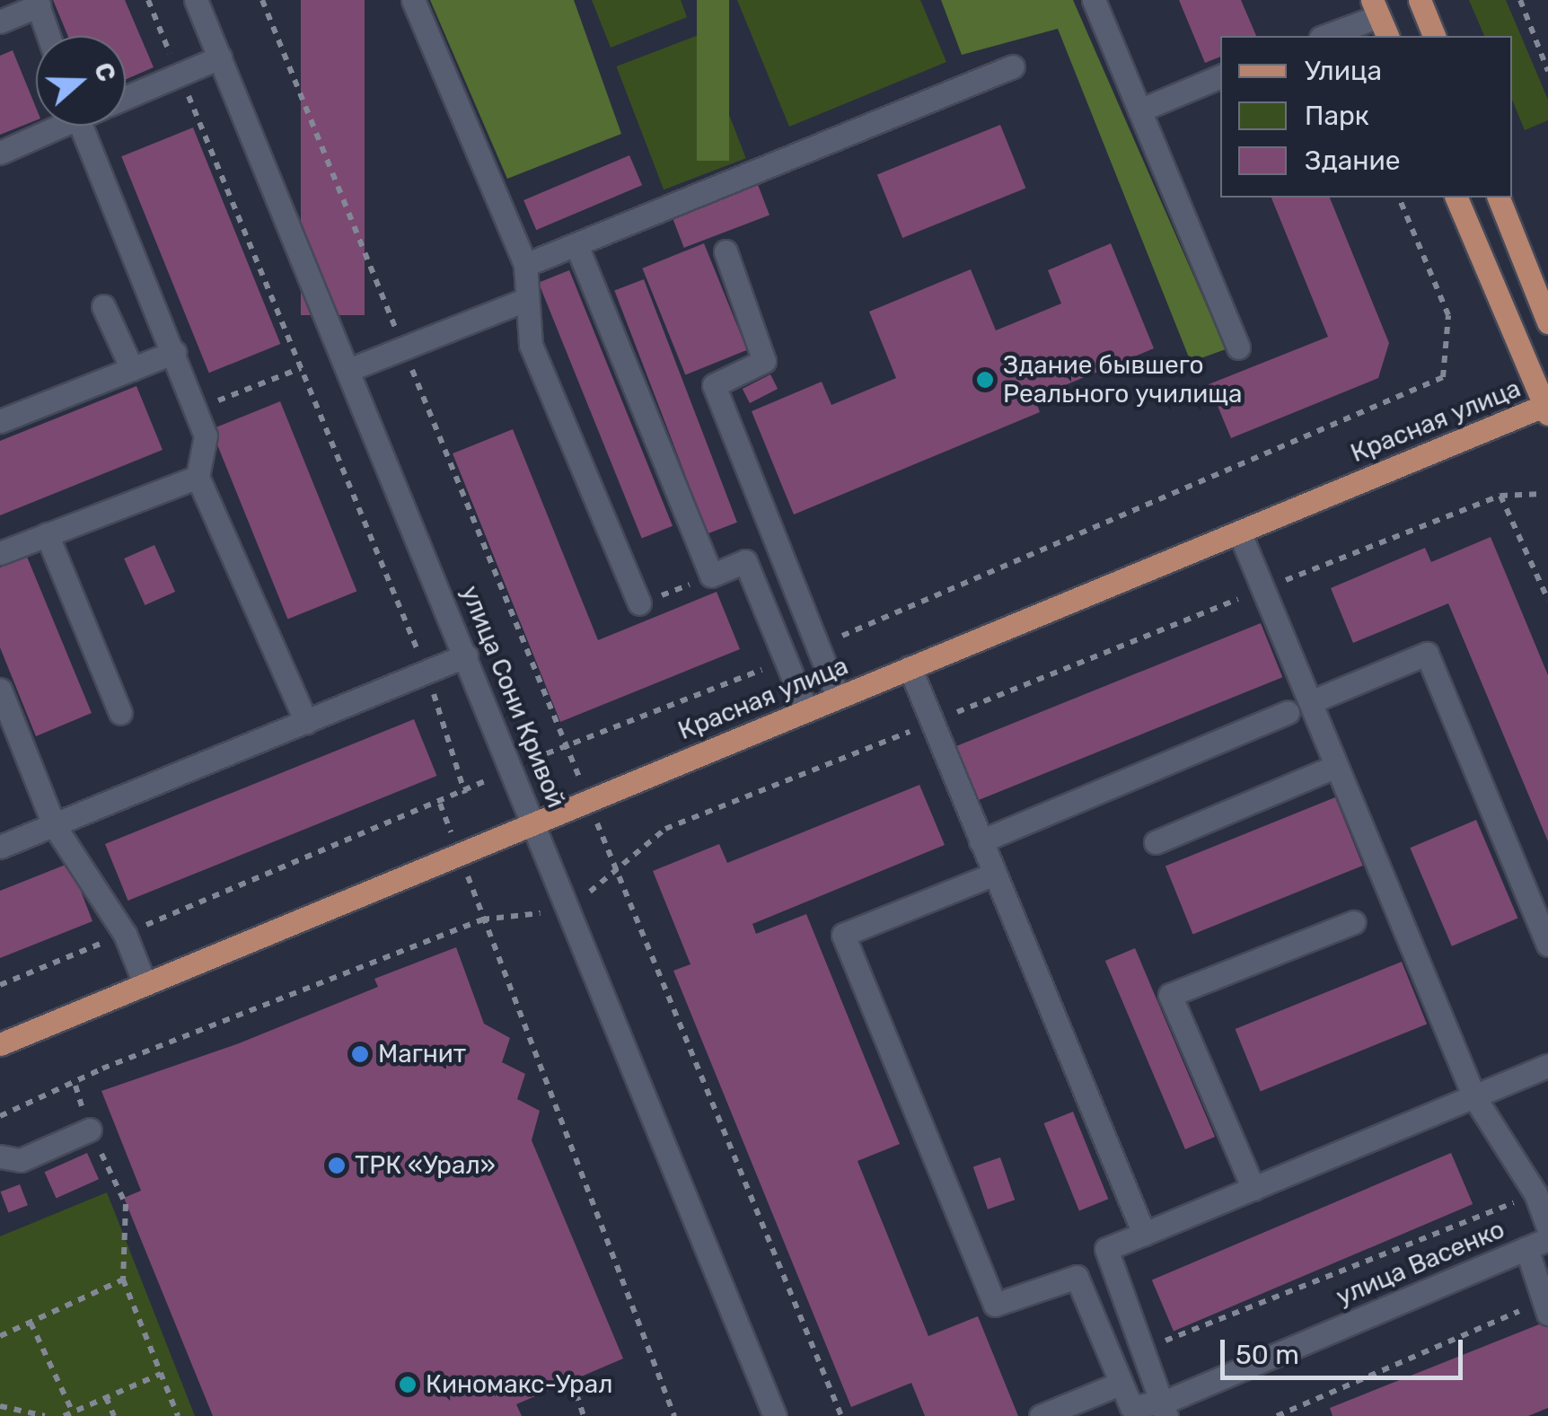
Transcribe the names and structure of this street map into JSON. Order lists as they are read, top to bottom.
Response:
{
  "streets": {
    "main road": ["Красная улица"],
    "street": ["улица Сони Кривой", "улица Васенко"]
  },
  "crossings": [
    ["Красная улица", "улица Сони Кривой"]
  ],
  "places": [
    "Здание бывшего Реального училища",
    "Магнит",
    "ТРК «Урал»",
    "Киномакс-Урал"
  ],
  "legend": ["Улица", "Парк", "Здание"],
  "scale_bar": "50 m",
  "north": "right"
}
